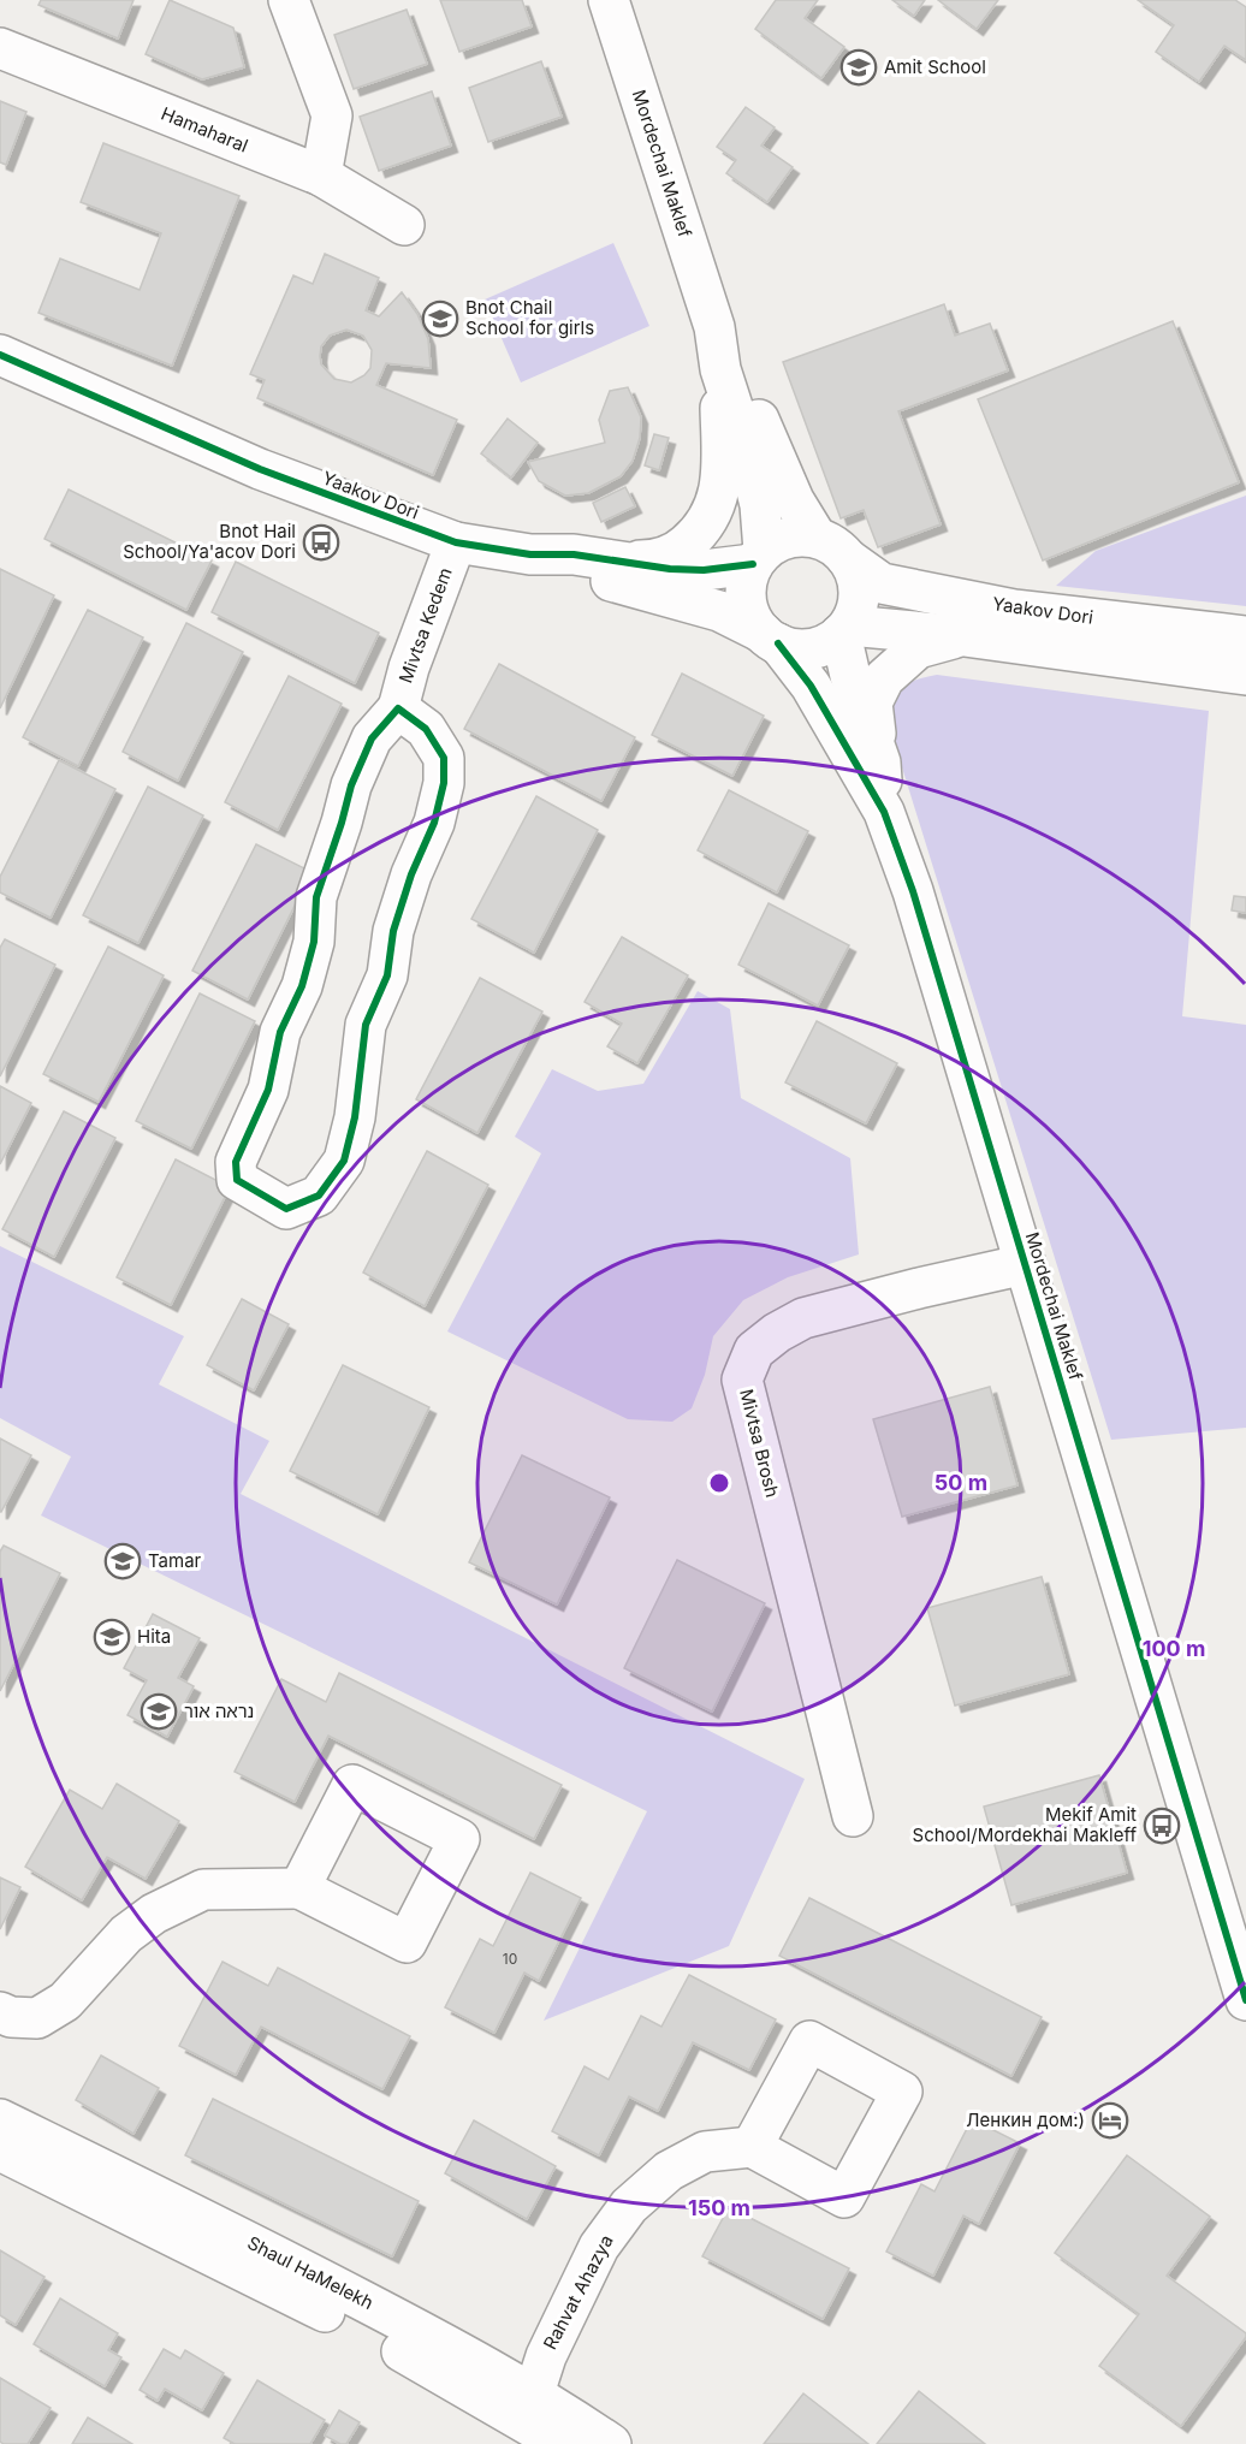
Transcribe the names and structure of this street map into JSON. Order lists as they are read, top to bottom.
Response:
{
  "streets": {
    "street": [
      "Hamaharal",
      "Mordechai Maklef",
      "Yaakov Dori",
      "Mivtsa Kedem",
      "Mivtsa Brosh",
      "Shaul HaMelekh",
      "Rahvat Ahazya"
    ]
  },
  "crossings": [
    ["Mordechai Maklef", "Yaakov Dori"],
    ["Mordechai Maklef", "Mivtsa Brosh"],
    ["Yaakov Dori", "Mivtsa Kedem"],
    ["Shaul HaMelekh", "Rahvat Ahazya"]
  ],
  "places": {
    "school or university": [
      "Amit School",
      "Bnot Chail School for girls",
      "Tamar",
      "Hita",
      "נראה אור"
    ],
    "bus stop": ["Bnot Hail School/Ya'acov Dori", "Mekif Amit School/Mordekhai Makleff"],
    "hotel": ["Ленкин дом:)"]
  },
  "house_numbers": ["10"],
  "rings": ["50 m", "100 m", "150 m"]
}
